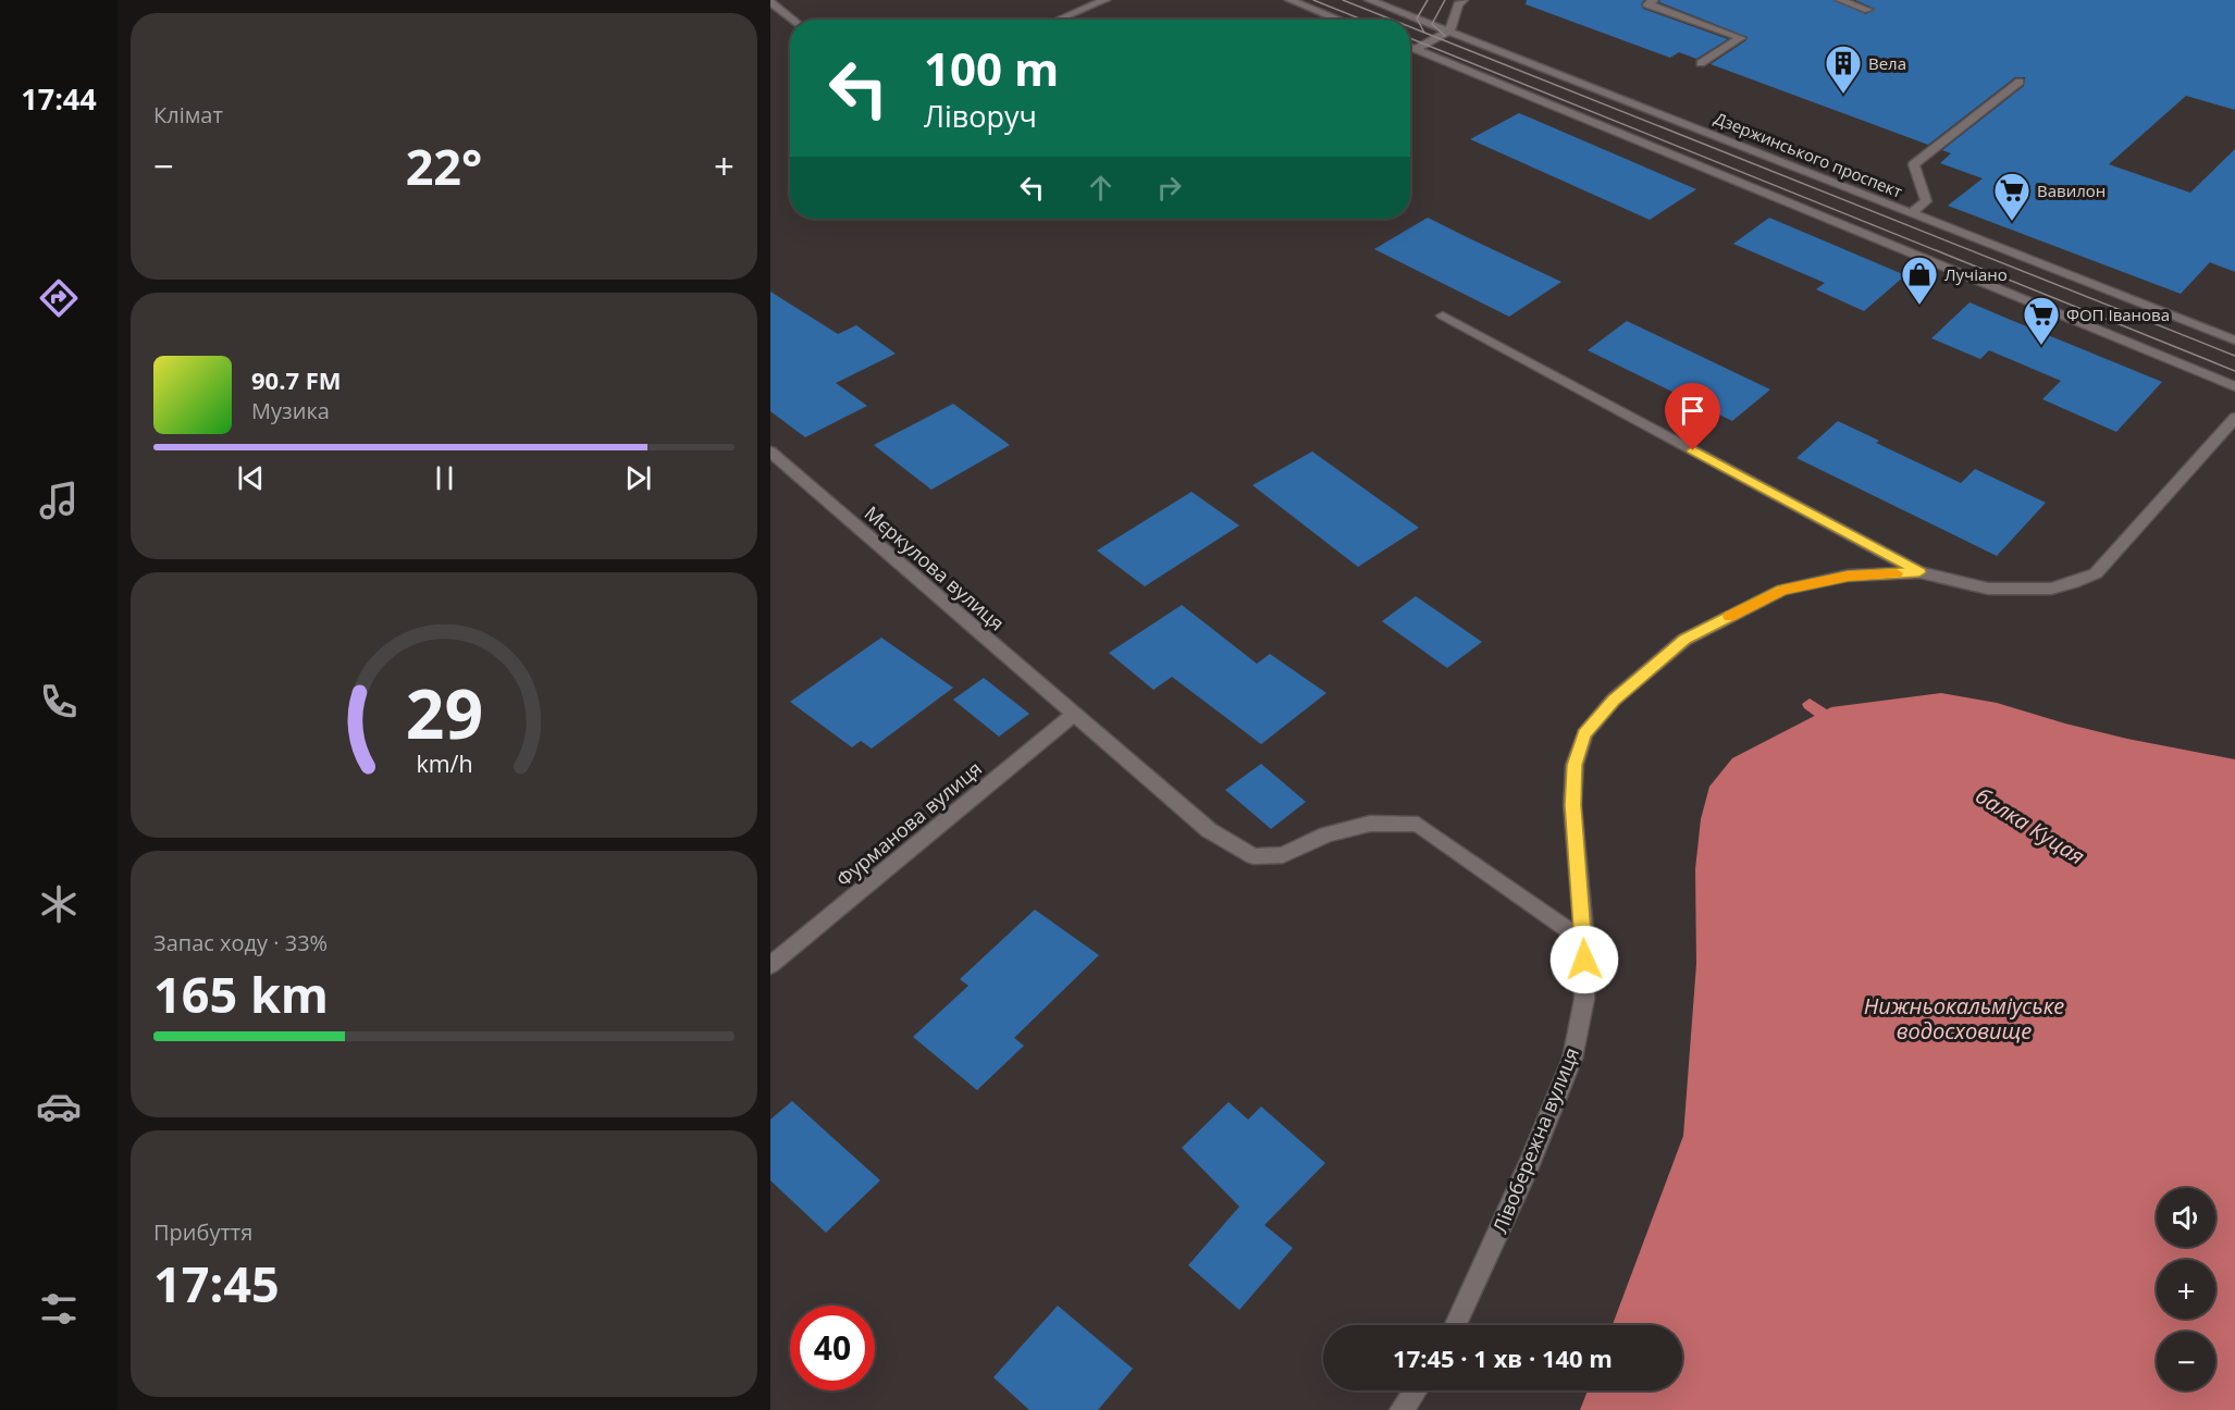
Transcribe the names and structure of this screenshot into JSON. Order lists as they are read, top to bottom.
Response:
{
  "streets": {
    "street": [
      "Дзержинського проспект",
      "Мєркулова вулиця",
      "Фурманова вулиця",
      "Лівобережна вулиця"
    ]
  },
  "crossings": [
    ["Мєркулова вулиця", "Фурманова вулиця"],
    ["Мєркулова вулиця", "Лівобережна вулиця"]
  ],
  "water": ["балка Куцая", "Нижньокальміуське водосховище"],
  "places": {
    "building": ["Вела"],
    "supermarket": ["Вавилон", "ФОП Іванова"],
    "shop": ["Лучіано"]
  },
  "page": {
    "tabs": "17:44",
    "tile": [
      "Клімат",
      ["Запас ходу · 33%", "165 km"],
      ["Прибуття", "17:45"]
    ],
    "turn": ["100 m", "Ліворуч"],
    "heat": ["−", "22°", "+"],
    "song": ["90.7 FM", "Музика"],
    "map_buttons": ["+", "−"],
    "limit": "40",
    "trip": "17:45 · 1 хв · 140 m",
    "gauge": ["29", "km/h"]
  }
}
